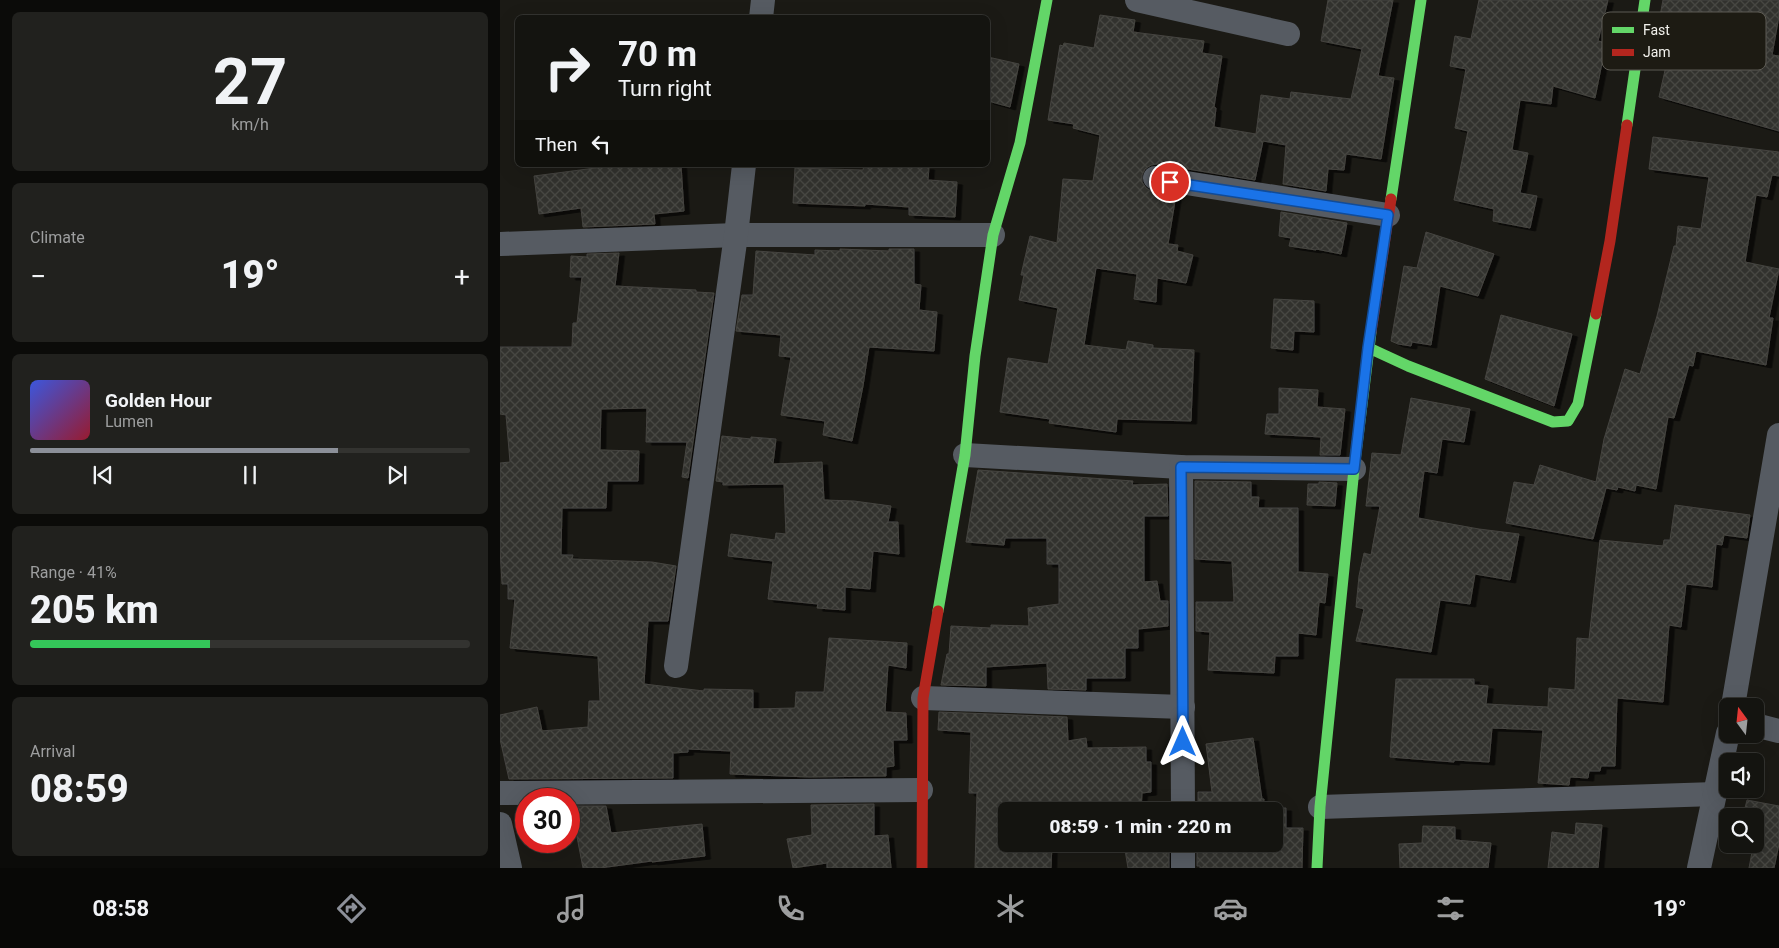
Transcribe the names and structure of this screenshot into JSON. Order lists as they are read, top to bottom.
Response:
{
  "legend": ["Fast", "Jam"],
  "north": "top",
  "page": {
    "tile": [
      ["27", "km/h"],
      "Climate",
      ["Range · 41%", "205 km"],
      ["Arrival", "08:59"]
    ],
    "turn": ["70 m", "Turn right"],
    "then": "Then",
    "heat": ["−", "19°", "+"],
    "song": ["Golden Hour", "Lumen"],
    "limit": "30",
    "trip": "08:59 · 1 min · 220 m",
    "tabs": ["08:58", "19°"]
  }
}
